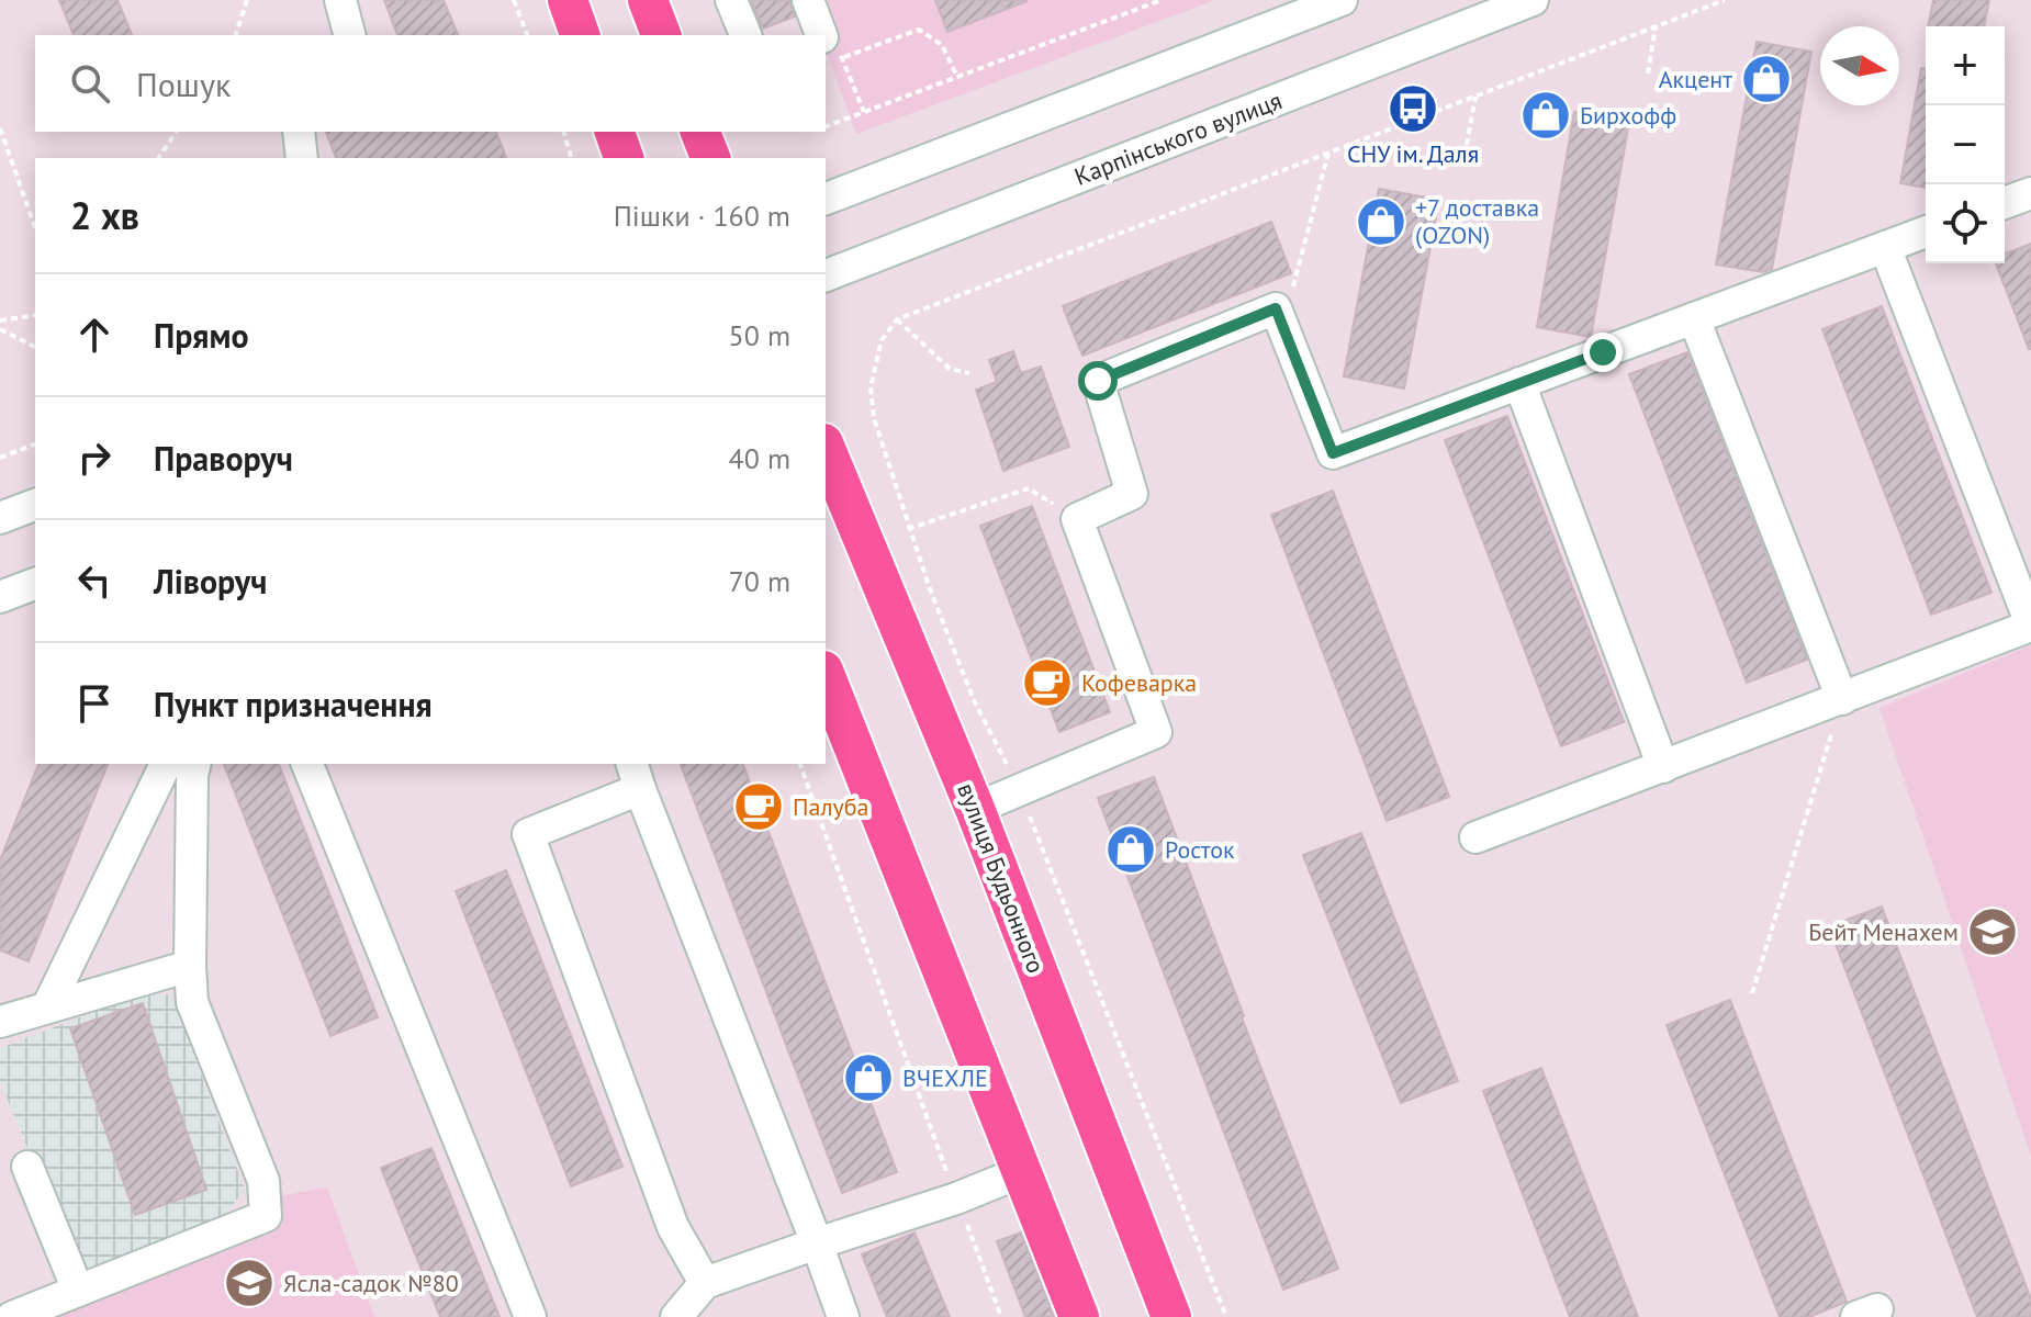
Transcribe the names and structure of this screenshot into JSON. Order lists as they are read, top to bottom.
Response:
{
  "streets": {
    "main road": ["вулиця Будьонного"],
    "street": ["Карпінського вулиця"]
  },
  "places": {
    "shop": [
      "Акцент",
      "Бирхофф",
      "+7 доставка (OZON)",
      "Росток",
      "ВЧЕХЛЕ"
    ],
    "bus stop": ["СНУ ім. Даля"],
    "cafe": ["Кофеварка", "Палуба"],
    "school or university": ["Бейт Менахем", "Ясла-садок №80"]
  },
  "north": "right",
  "page": {
    "map_buttons": ["+", "−"],
    "search": "Пошук",
    "heading": ["2 хв", "Пішки · 160 m"],
    "list": [
      ["Прямо", "50 m"],
      ["Праворуч", "40 m"],
      ["Ліворуч", "70 m"],
      "Пункт призначення"
    ]
  }
}
